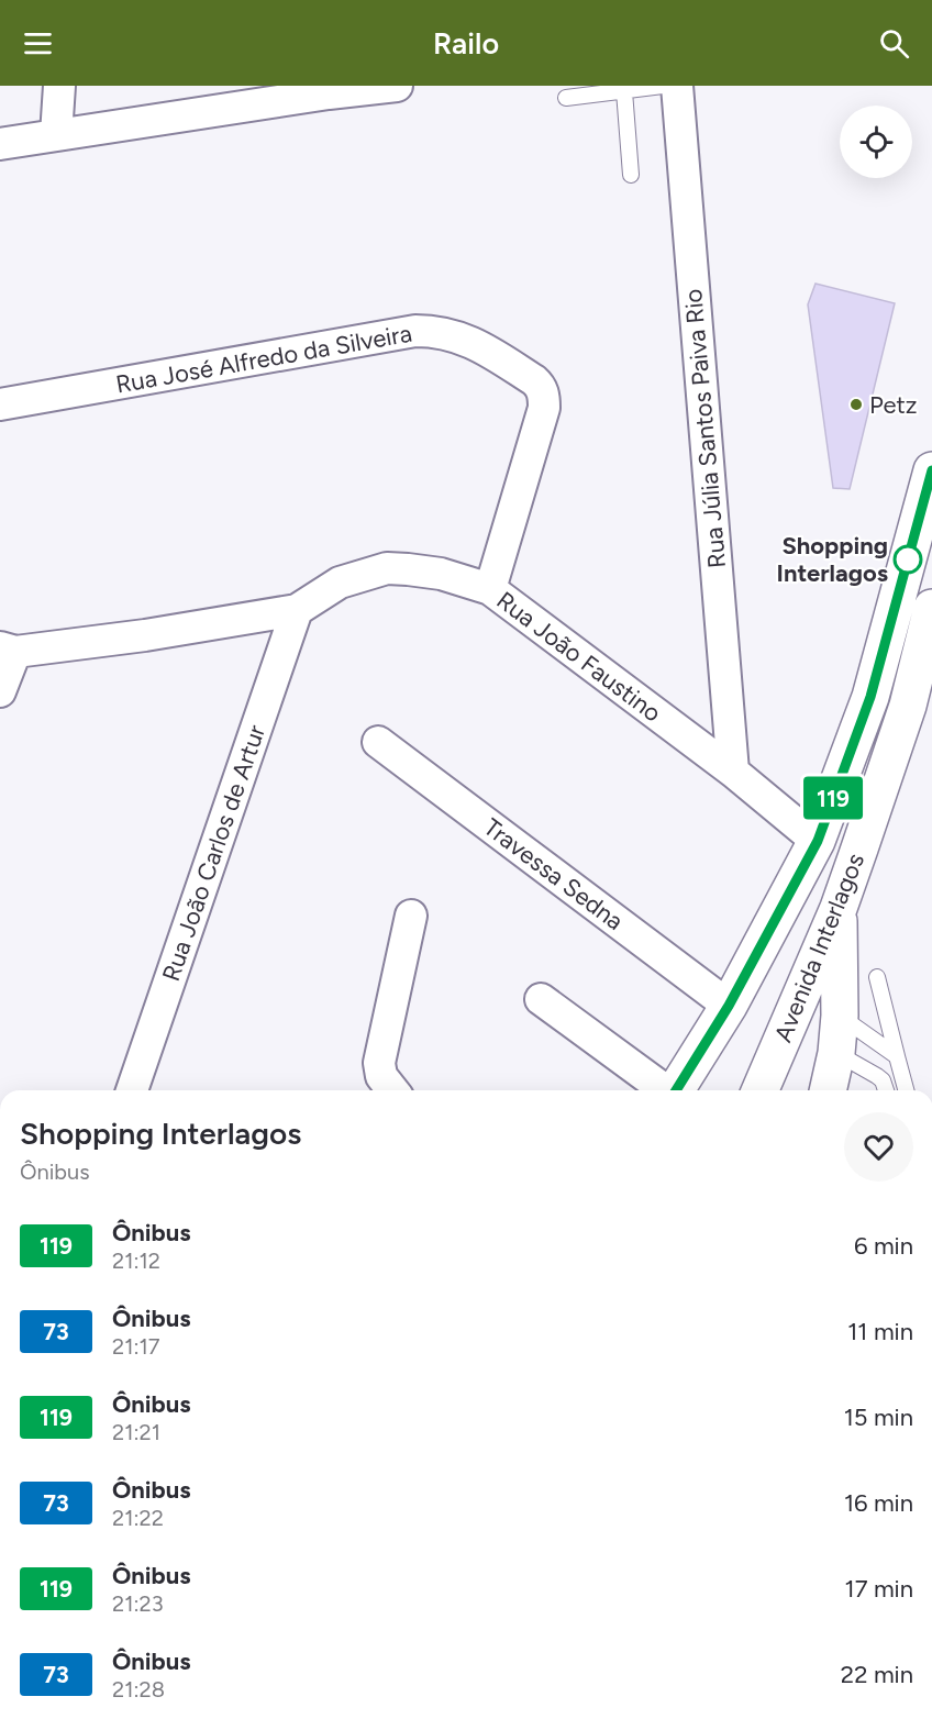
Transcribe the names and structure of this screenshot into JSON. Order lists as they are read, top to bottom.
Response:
{
  "streets": {
    "main road": ["Avenida Interlagos"],
    "street": [
      "Rua José Alfredo da Silveira",
      "Rua Júlia Santos Paiva Rio",
      "Rua João Faustino",
      "Rua João Carlos de Artur",
      "Travessa Sedna"
    ]
  },
  "crossings": [
    ["Rua José Alfredo da Silveira", "Rua João Faustino"],
    ["Rua Júlia Santos Paiva Rio", "Rua João Faustino"],
    ["Rua João Faustino", "Rua João Carlos de Artur"],
    ["Rua João Faustino", "Avenida Interlagos"],
    ["Travessa Sedna", "Avenida Interlagos"]
  ],
  "places": ["Petz", "Shopping Interlagos"],
  "lines": ["bus line 119"],
  "page": {
    "header": "Railo",
    "on_map": "119",
    "heading": ["Shopping Interlagos", "Ônibus"],
    "list": [
      {
        "mark": "119",
        "name": "Ônibus",
        "note": "21:12",
        "value": "6 min"
      },
      {
        "mark": "73",
        "name": "Ônibus",
        "note": "21:17",
        "value": "11 min"
      },
      {
        "mark": "119",
        "name": "Ônibus",
        "note": "21:21",
        "value": "15 min"
      },
      {
        "mark": "73",
        "name": "Ônibus",
        "note": "21:22",
        "value": "16 min"
      },
      {
        "mark": "119",
        "name": "Ônibus",
        "note": "21:23",
        "value": "17 min"
      },
      {
        "mark": "73",
        "name": "Ônibus",
        "note": "21:28",
        "value": "22 min"
      }
    ]
  }
}
